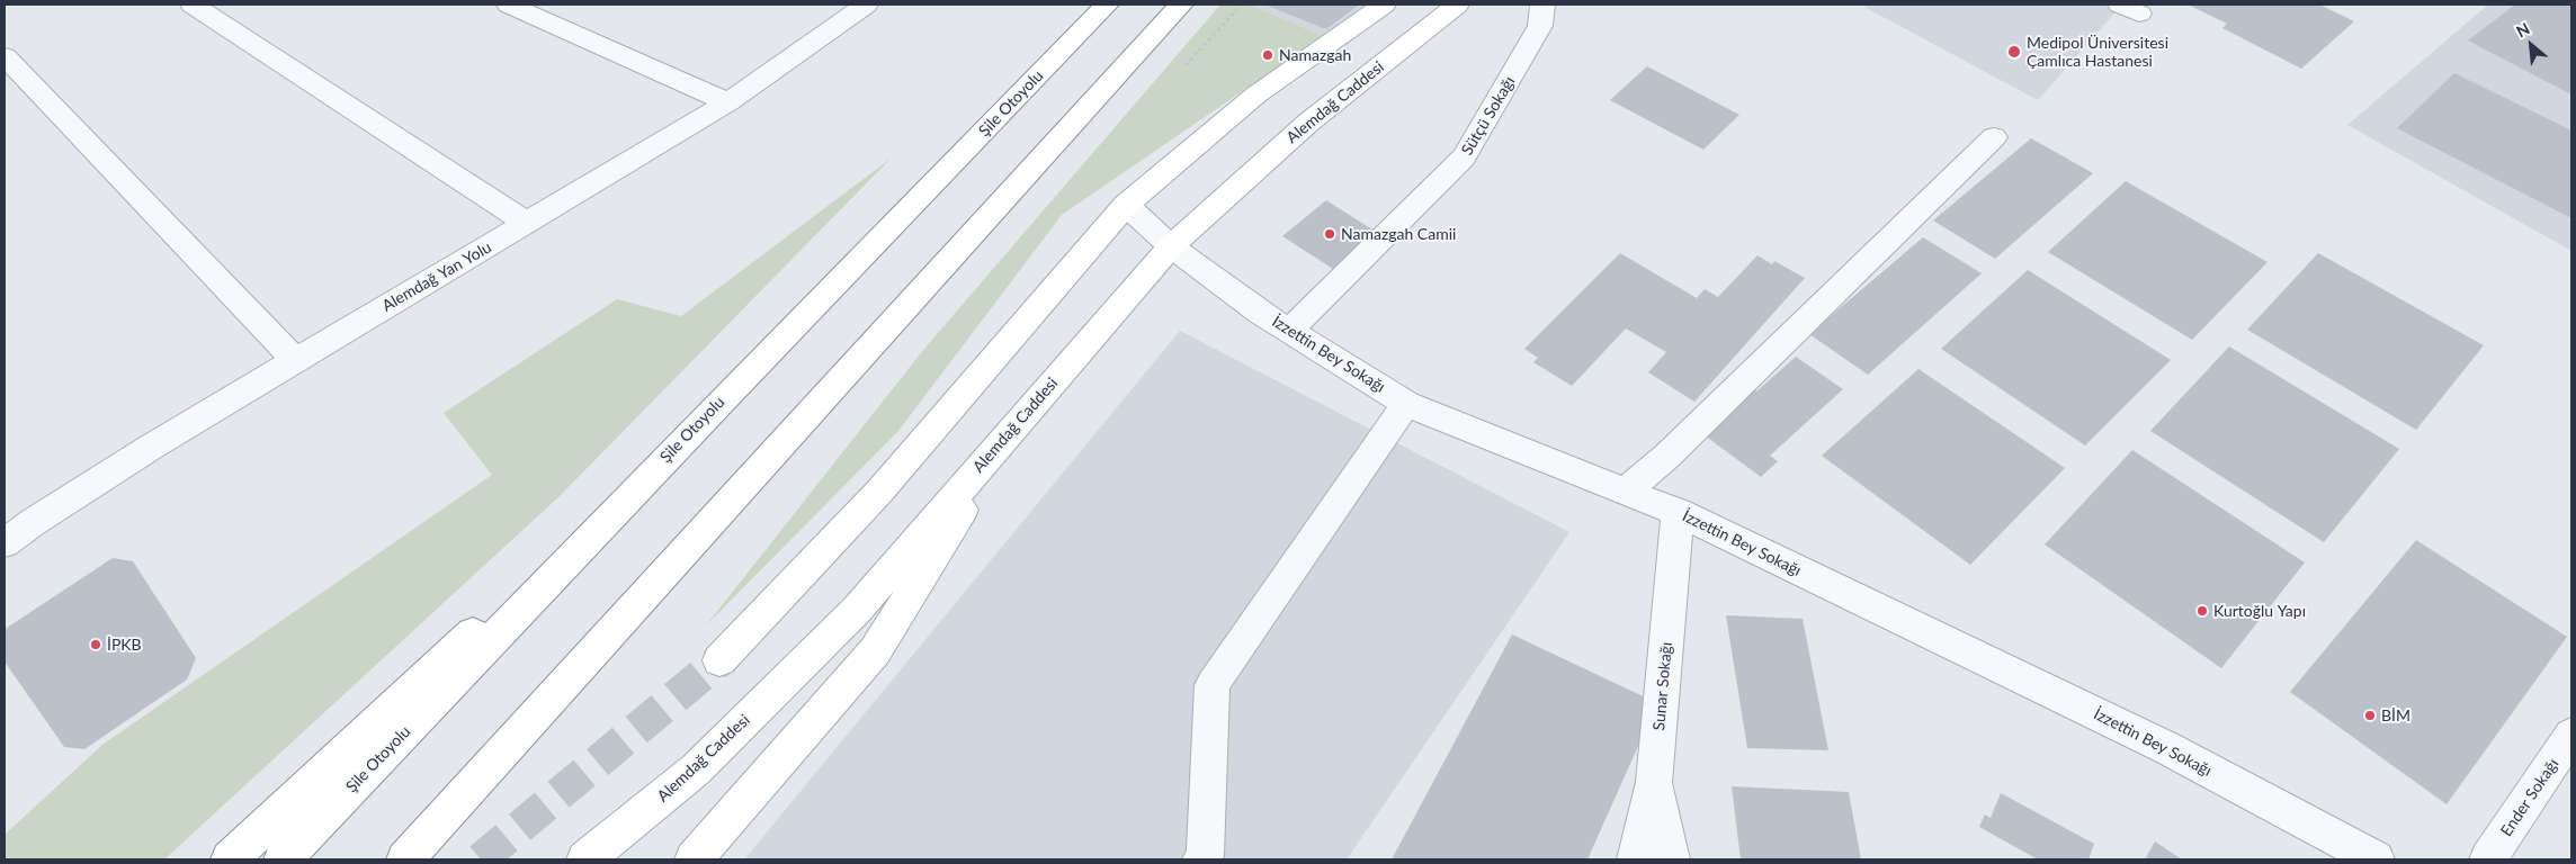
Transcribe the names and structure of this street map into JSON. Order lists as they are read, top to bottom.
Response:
{
  "streets": {
    "main road": ["Alemdağ Caddesi", "Şile Otoyolu"],
    "street": [
      "Sütçü Sokağı",
      "Alemdağ Yan Yolu",
      "İzzettin Bey Sokağı",
      "Sunar Sokağı",
      "Ender Sokağı"
    ]
  },
  "crossings": [
    ["Alemdağ Caddesi", "İzzettin Bey Sokağı"],
    ["Sütçü Sokağı", "İzzettin Bey Sokağı"],
    ["İzzettin Bey Sokağı", "Sunar Sokağı"]
  ],
  "places": [
    "Medipol Üniversitesi Çamlıca Hastanesi",
    "Namazgah",
    "Namazgah Camii",
    "Kurtoğlu Yapı",
    "İPKB",
    "BİM"
  ],
  "north": "top left"
}
